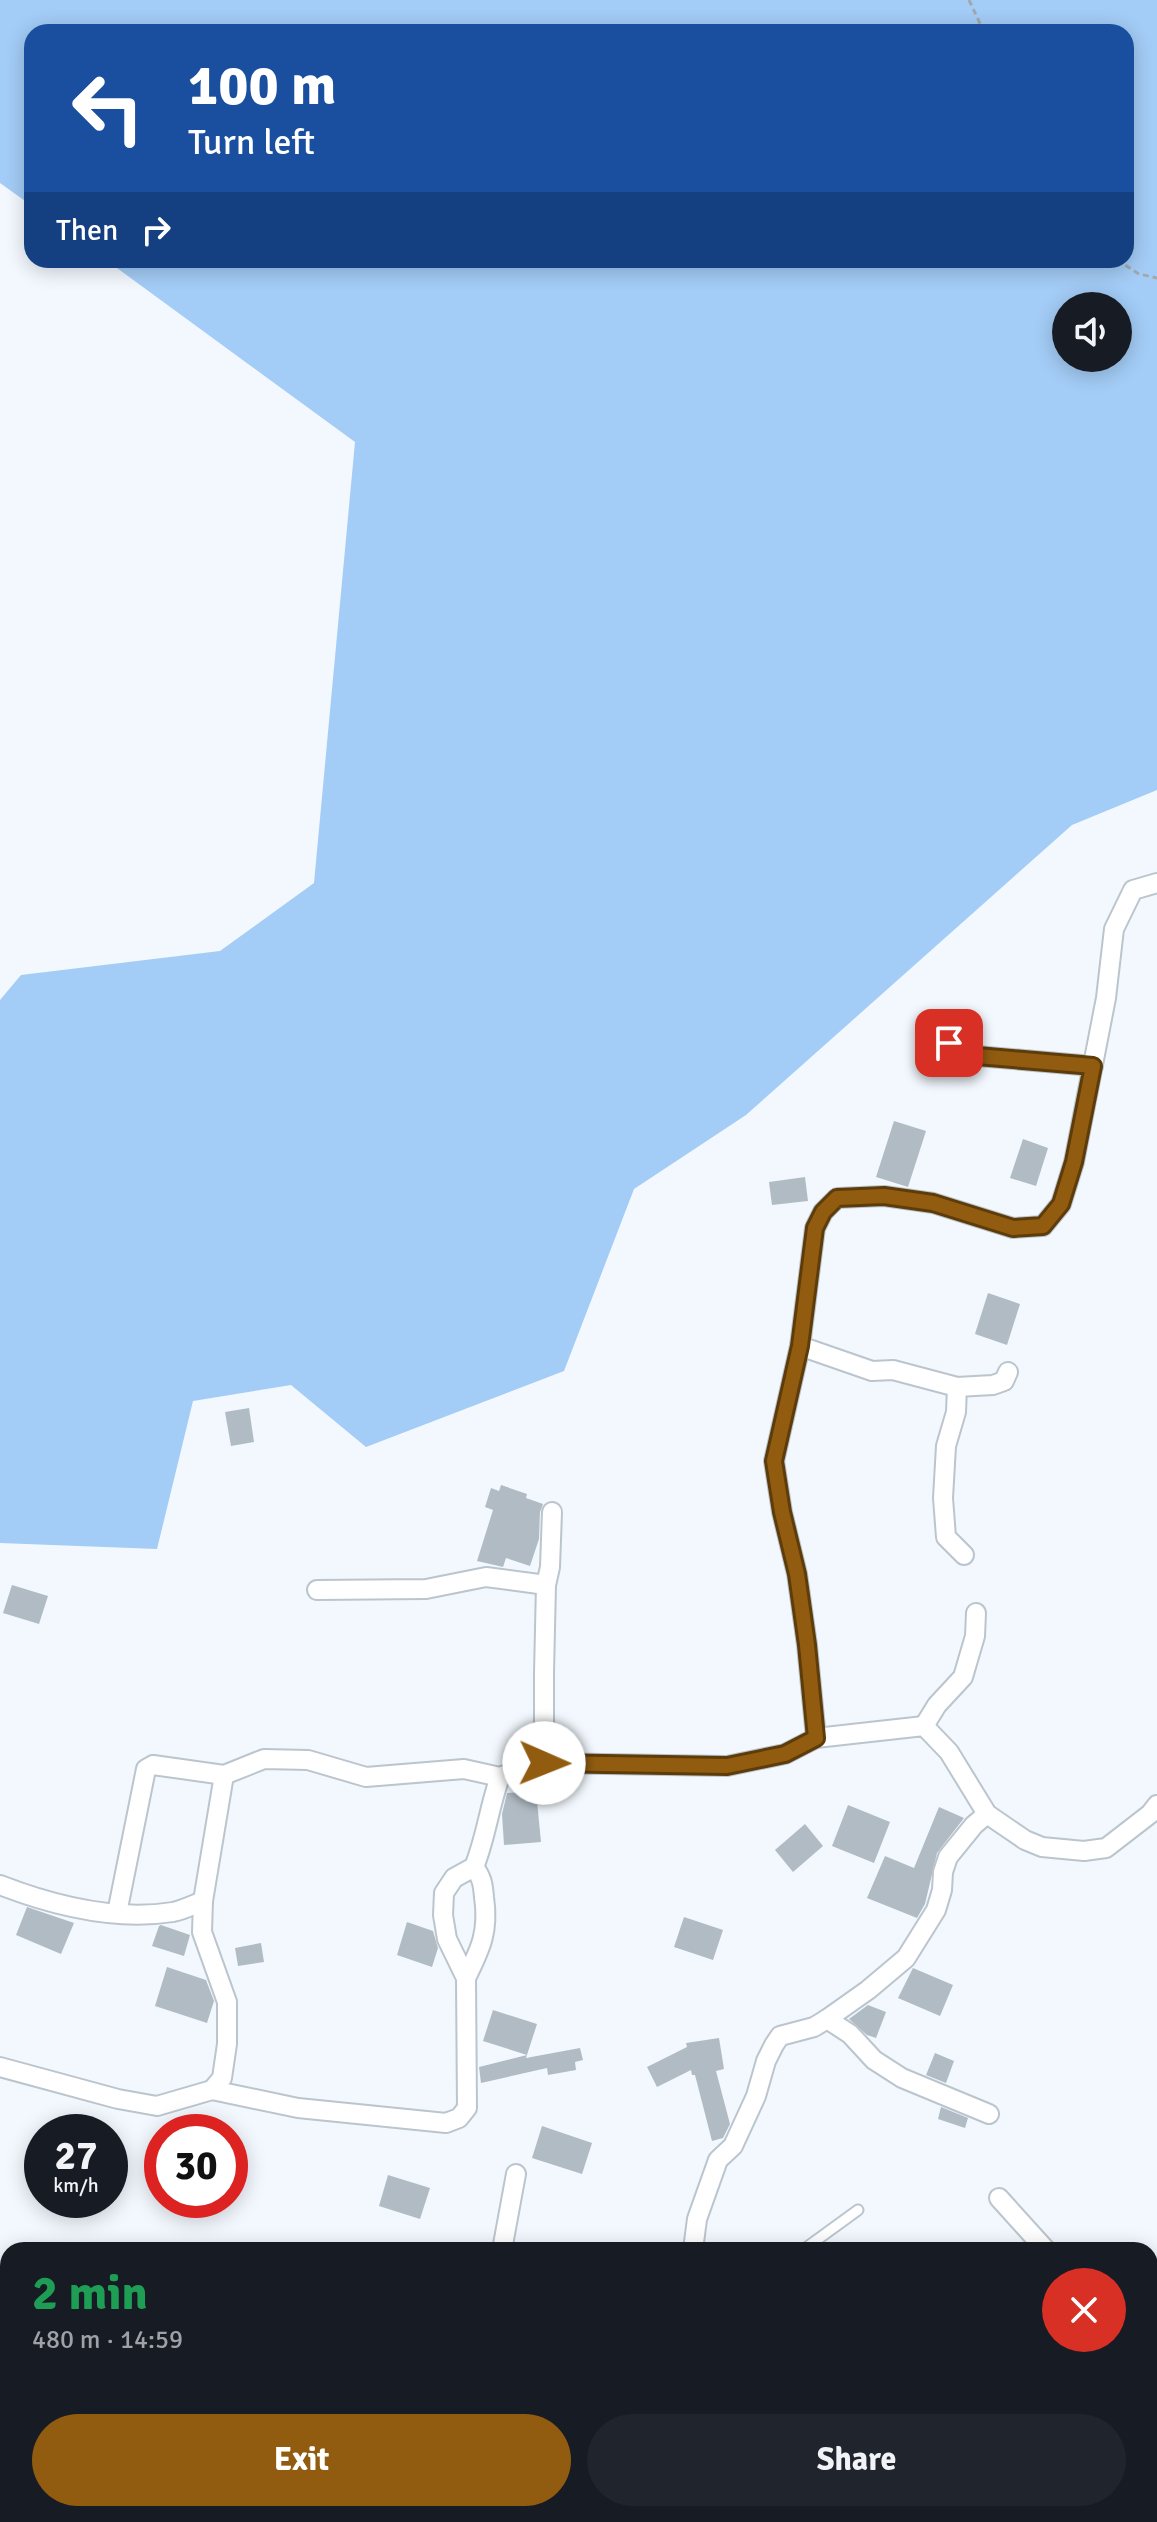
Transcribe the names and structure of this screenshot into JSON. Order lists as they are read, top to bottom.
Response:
{
  "page": {
    "turn": ["100 m", "Turn left"],
    "then": "Then",
    "speed": "27 km/h",
    "limit": "30",
    "heading": ["2 min", "480 m · 14:59"],
    "buttons": ["Exit", "Share"]
  }
}
